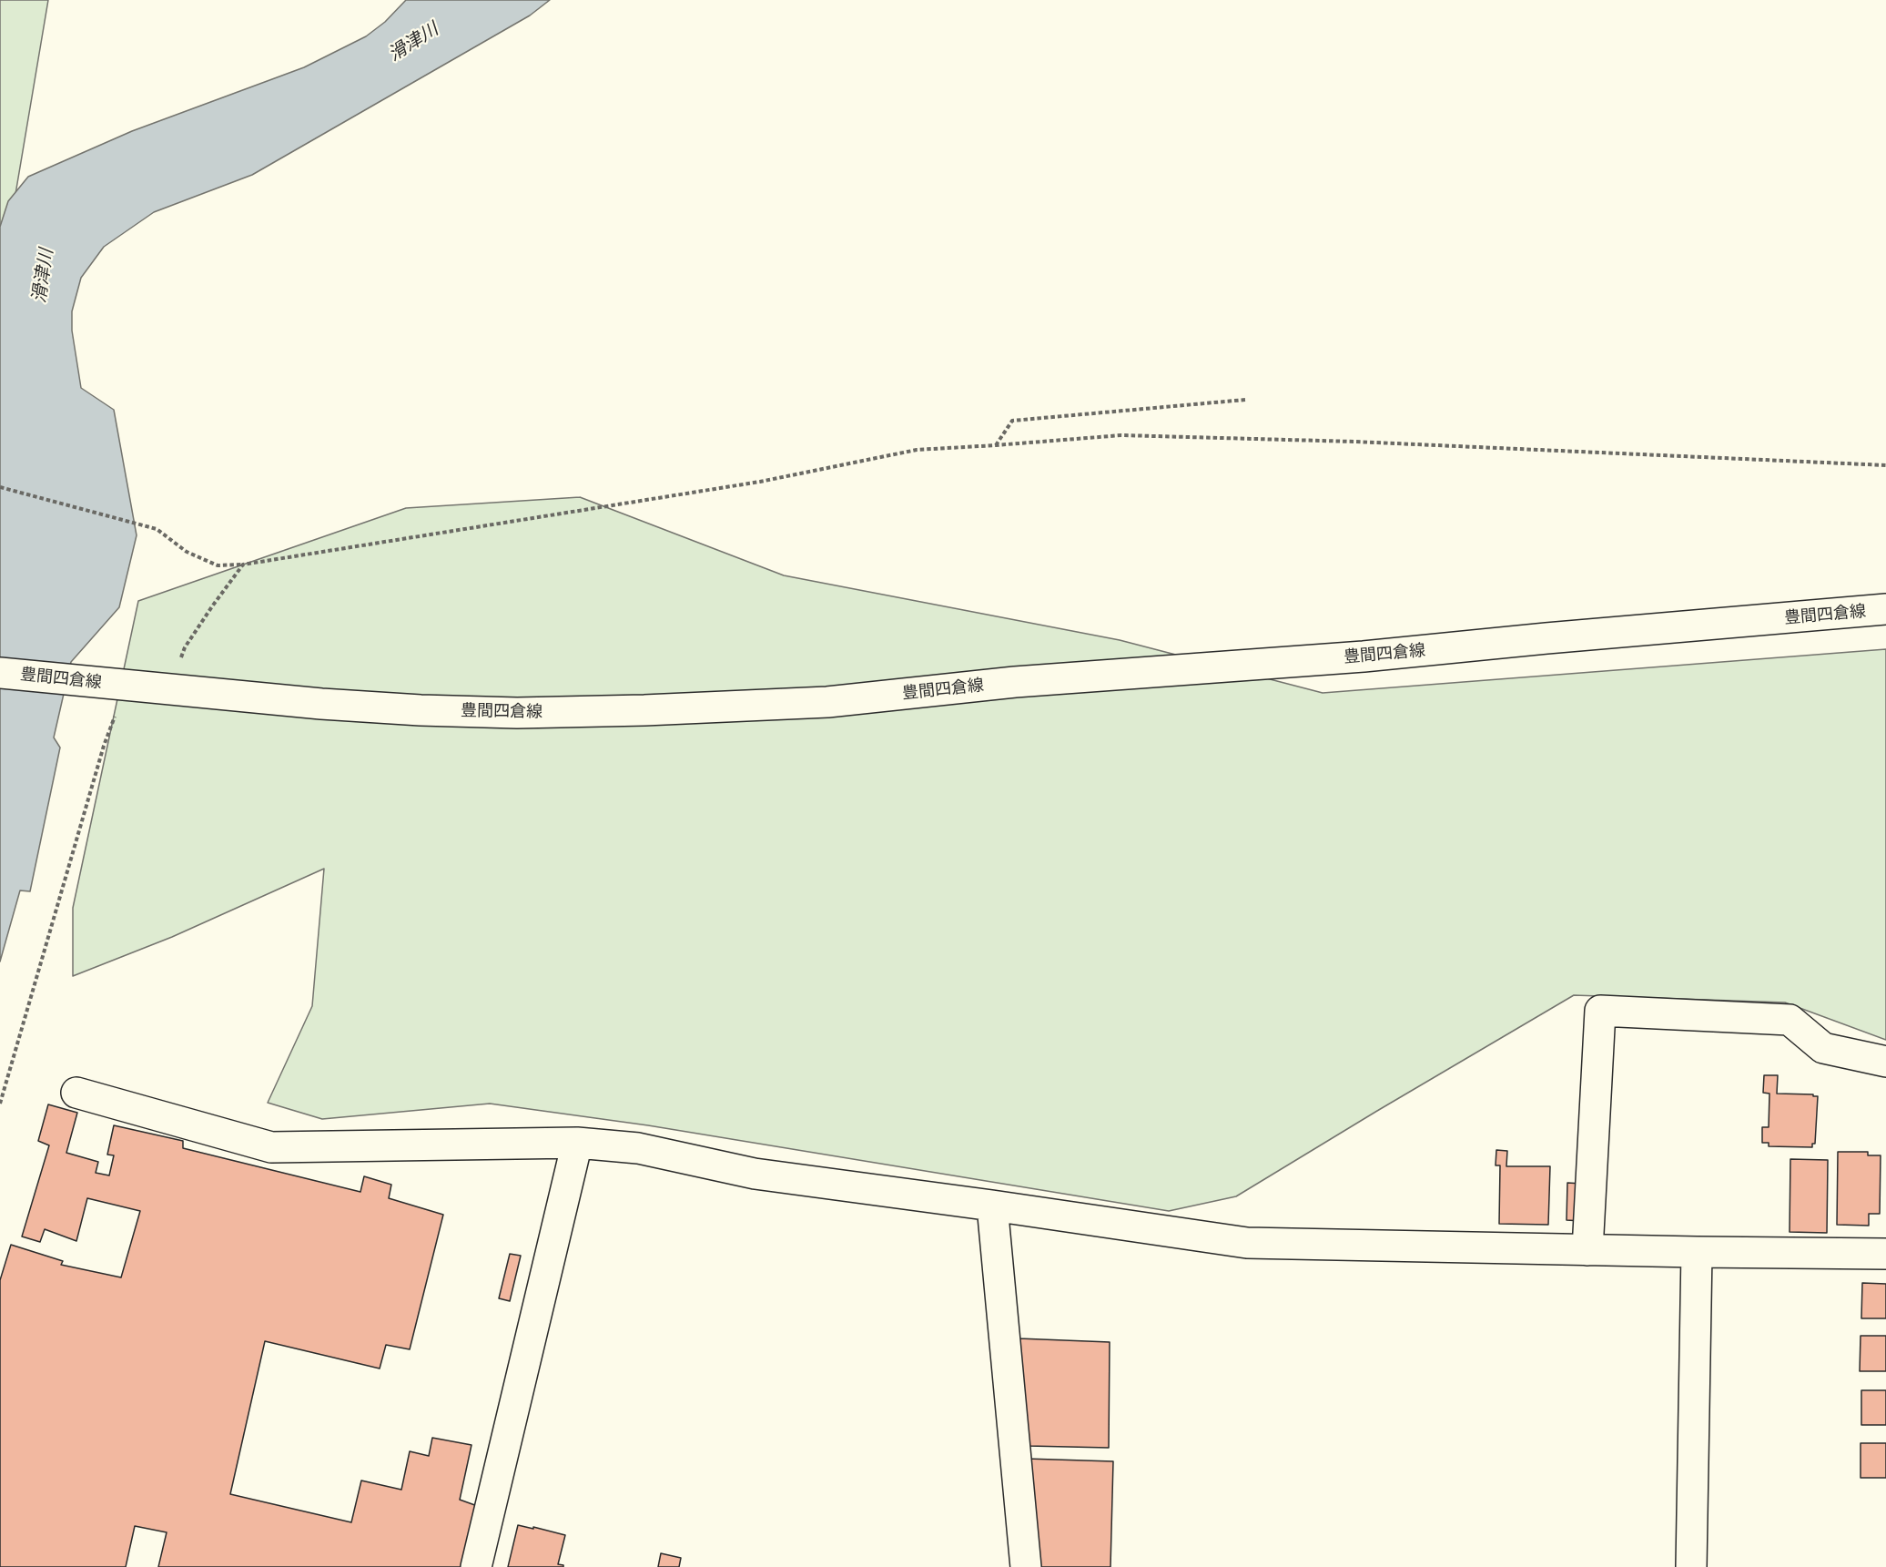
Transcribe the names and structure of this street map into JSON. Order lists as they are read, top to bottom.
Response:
{
  "streets": {
    "street": ["豊間四倉線"]
  },
  "water": ["滑津川"]
}
